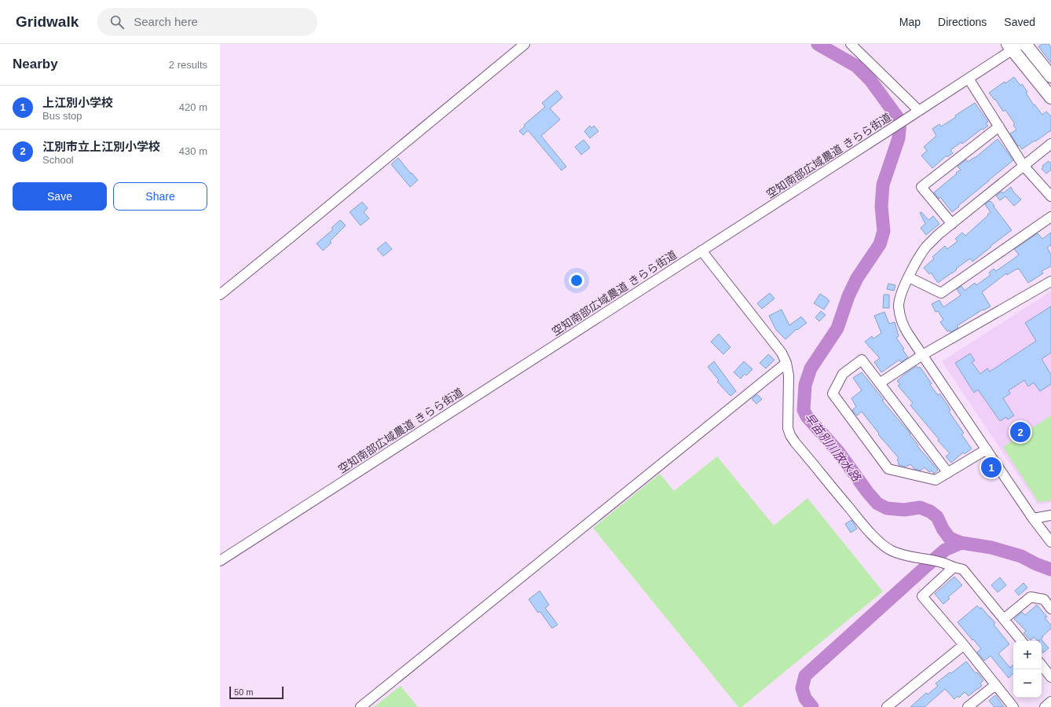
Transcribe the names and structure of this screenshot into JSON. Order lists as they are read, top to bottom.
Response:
{
  "streets": {
    "street": ["空知南部広域農道 きらら街道"]
  },
  "water": ["早苗別川放水路"],
  "scale_bar": "50 m",
  "page": {
    "header": "Gridwalk",
    "search": "Search here",
    "nav": ["Map", "Directions", "Saved"],
    "heading": ["Nearby", "2 results"],
    "list": [
      {
        "mark": "1",
        "name": "上江別小学校",
        "note": "Bus stop",
        "value": "420 m"
      },
      {
        "mark": "2",
        "name": "江別市立上江別小学校",
        "note": "School",
        "value": "430 m"
      }
    ],
    "buttons": ["Save", "Share"],
    "pins": ["2", "1"],
    "map_buttons": ["+", "−"],
    "scale": "50 m"
  }
}
